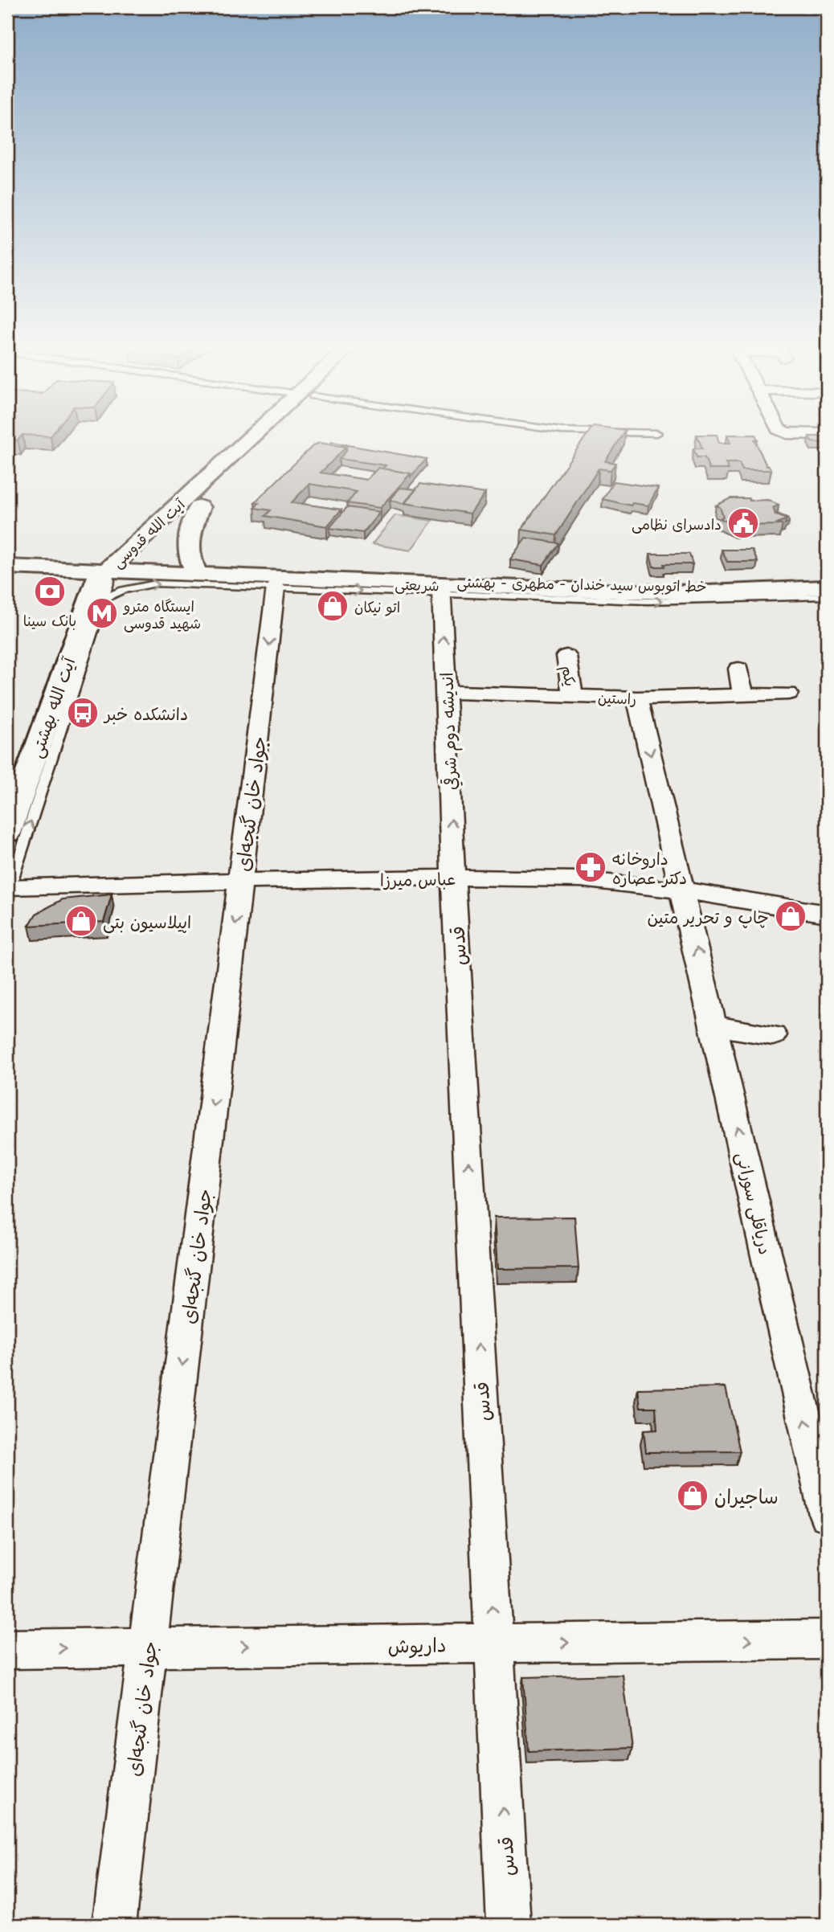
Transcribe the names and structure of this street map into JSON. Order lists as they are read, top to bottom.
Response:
{
  "streets": {
    "main road": ["آیت الله قدوسی", "شریعتی", "آیت الله بهشتی"],
    "street": [
      "یکم",
      "راستین",
      "انديشه دوم شرقي",
      "جواد خان گنجه‌ای",
      "عباس میرزا",
      "قدس",
      "دریاقلی سورانی",
      "داریوش"
    ],
    "lane": ["خط اتوبوس سید خندان - مطهری - بهشتی"]
  },
  "crossings": [
    ["آیت الله قدوسی", "شریعتی"],
    ["آیت الله قدوسی", "آیت الله بهشتی"],
    ["خط اتوبوس سید خندان - مطهری - بهشتی", "شریعتی"],
    ["خط اتوبوس سید خندان - مطهری - بهشتی", "انديشه دوم شرقي"],
    ["شریعتی", "آیت الله بهشتی"],
    ["شریعتی", "انديشه دوم شرقي"],
    ["شریعتی", "جواد خان گنجه‌ای"],
    ["یکم", "راستین"],
    ["راستین", "انديشه دوم شرقي"],
    ["راستین", "دریاقلی سورانی"],
    ["انديشه دوم شرقي", "عباس میرزا"],
    ["انديشه دوم شرقي", "قدس"],
    ["جواد خان گنجه‌ای", "عباس میرزا"],
    ["جواد خان گنجه‌ای", "داریوش"],
    ["عباس میرزا", "قدس"],
    ["عباس میرزا", "دریاقلی سورانی"],
    ["قدس", "داریوش"]
  ],
  "one_way": [
    "خط اتوبوس سید خندان - مطهری - بهشتی",
    "انديشه دوم شرقي",
    "جواد خان گنجه‌ای",
    "قدس",
    "داریوش"
  ],
  "places": {
    "public building": ["دادسرای نظامی"],
    "bank": ["بانک سینا"],
    "shop": [
      "اتو نیکان",
      "چاپ و تحریر متین",
      "اپیلاسیون بتی",
      "ساجیران"
    ],
    "metro station": ["ایستگاه مترو شهید قدوسی"],
    "bus stop": ["دانشکده خبر"],
    "pharmacy": ["داروخانه دکتر عصاره"]
  }
}
